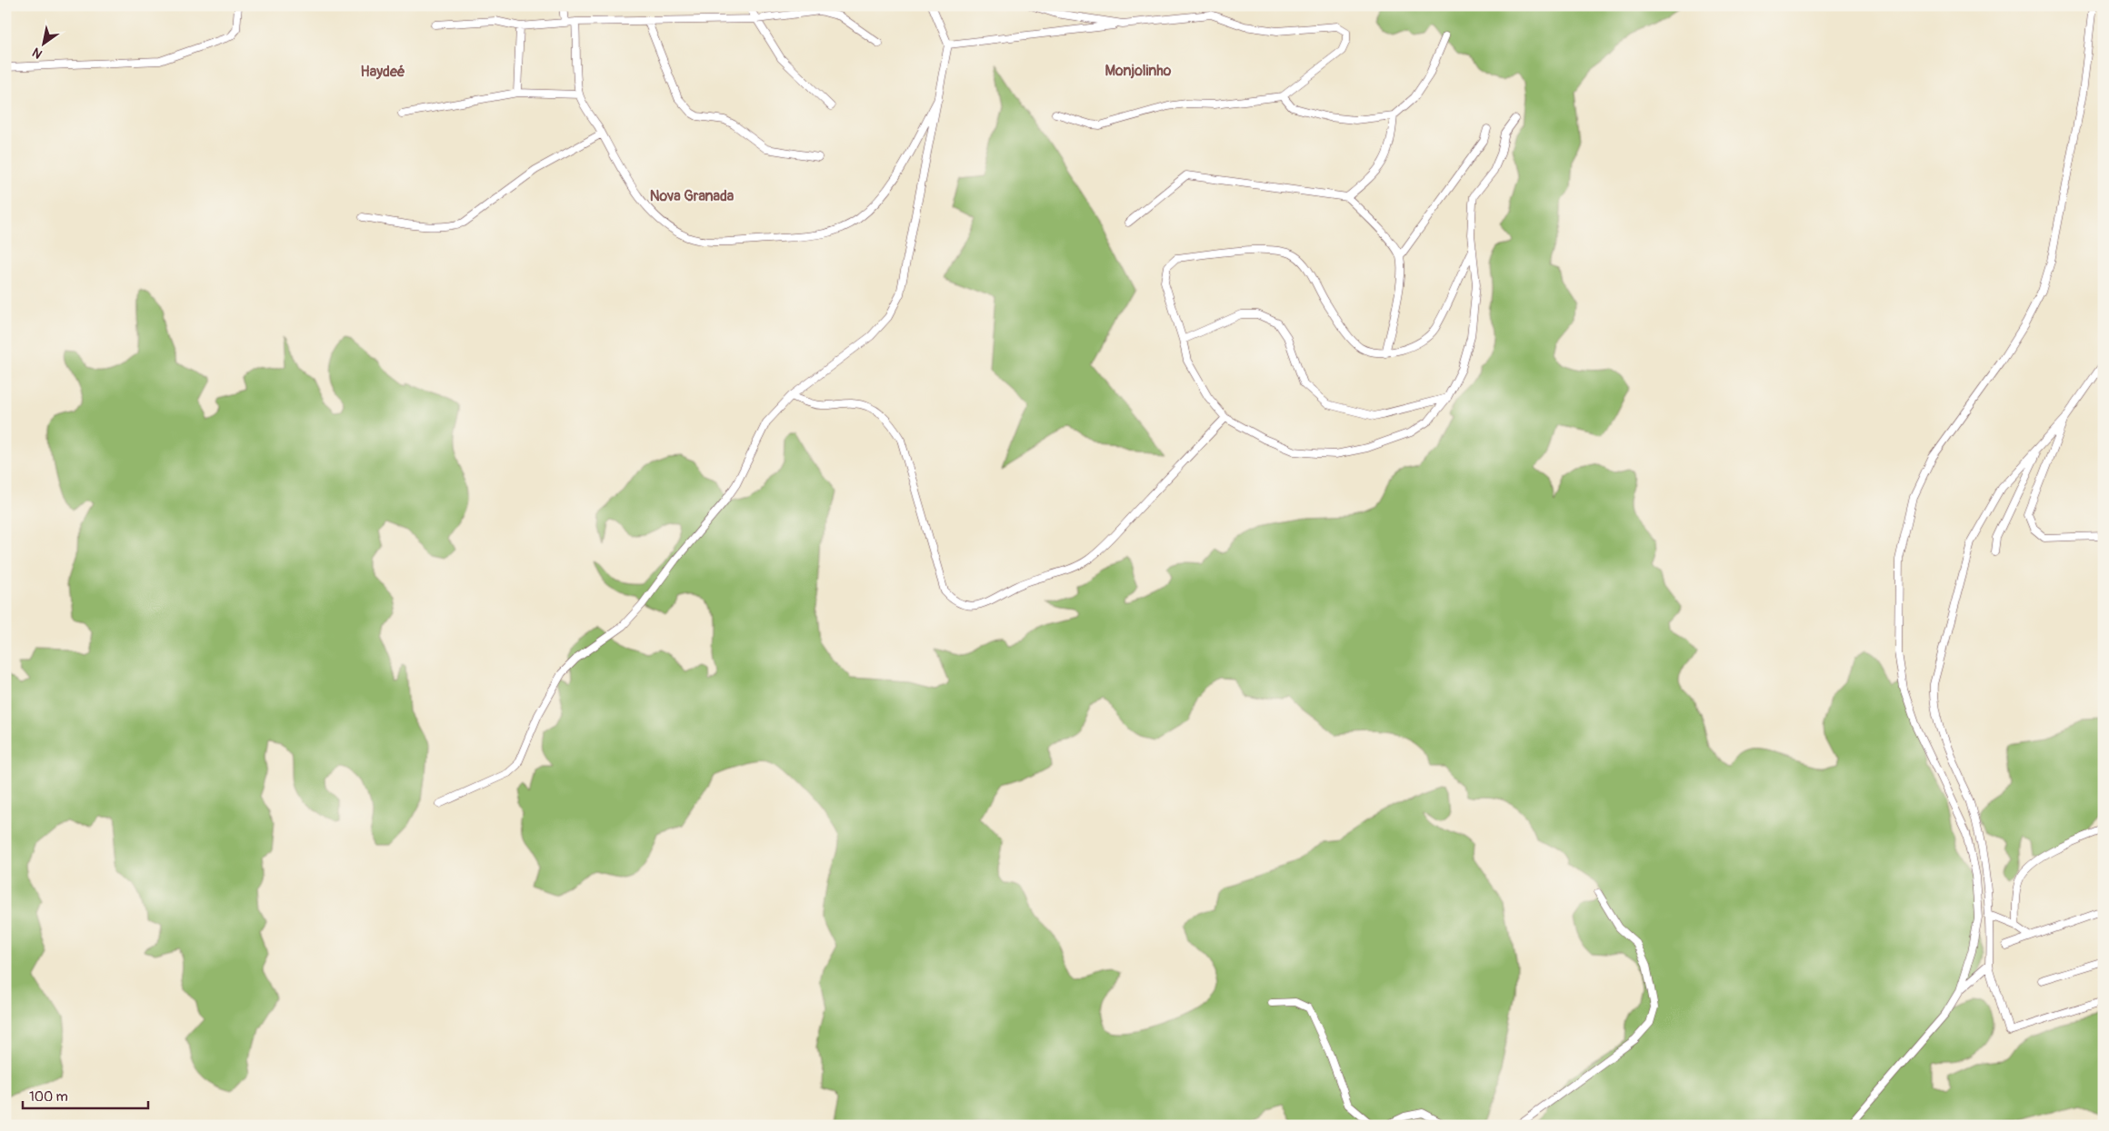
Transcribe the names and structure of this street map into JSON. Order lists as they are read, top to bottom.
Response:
{
  "districts": ["Monjolinho", "Haydeé", "Nova Granada"],
  "scale_bar": "100 m",
  "north": "bottom left"
}
